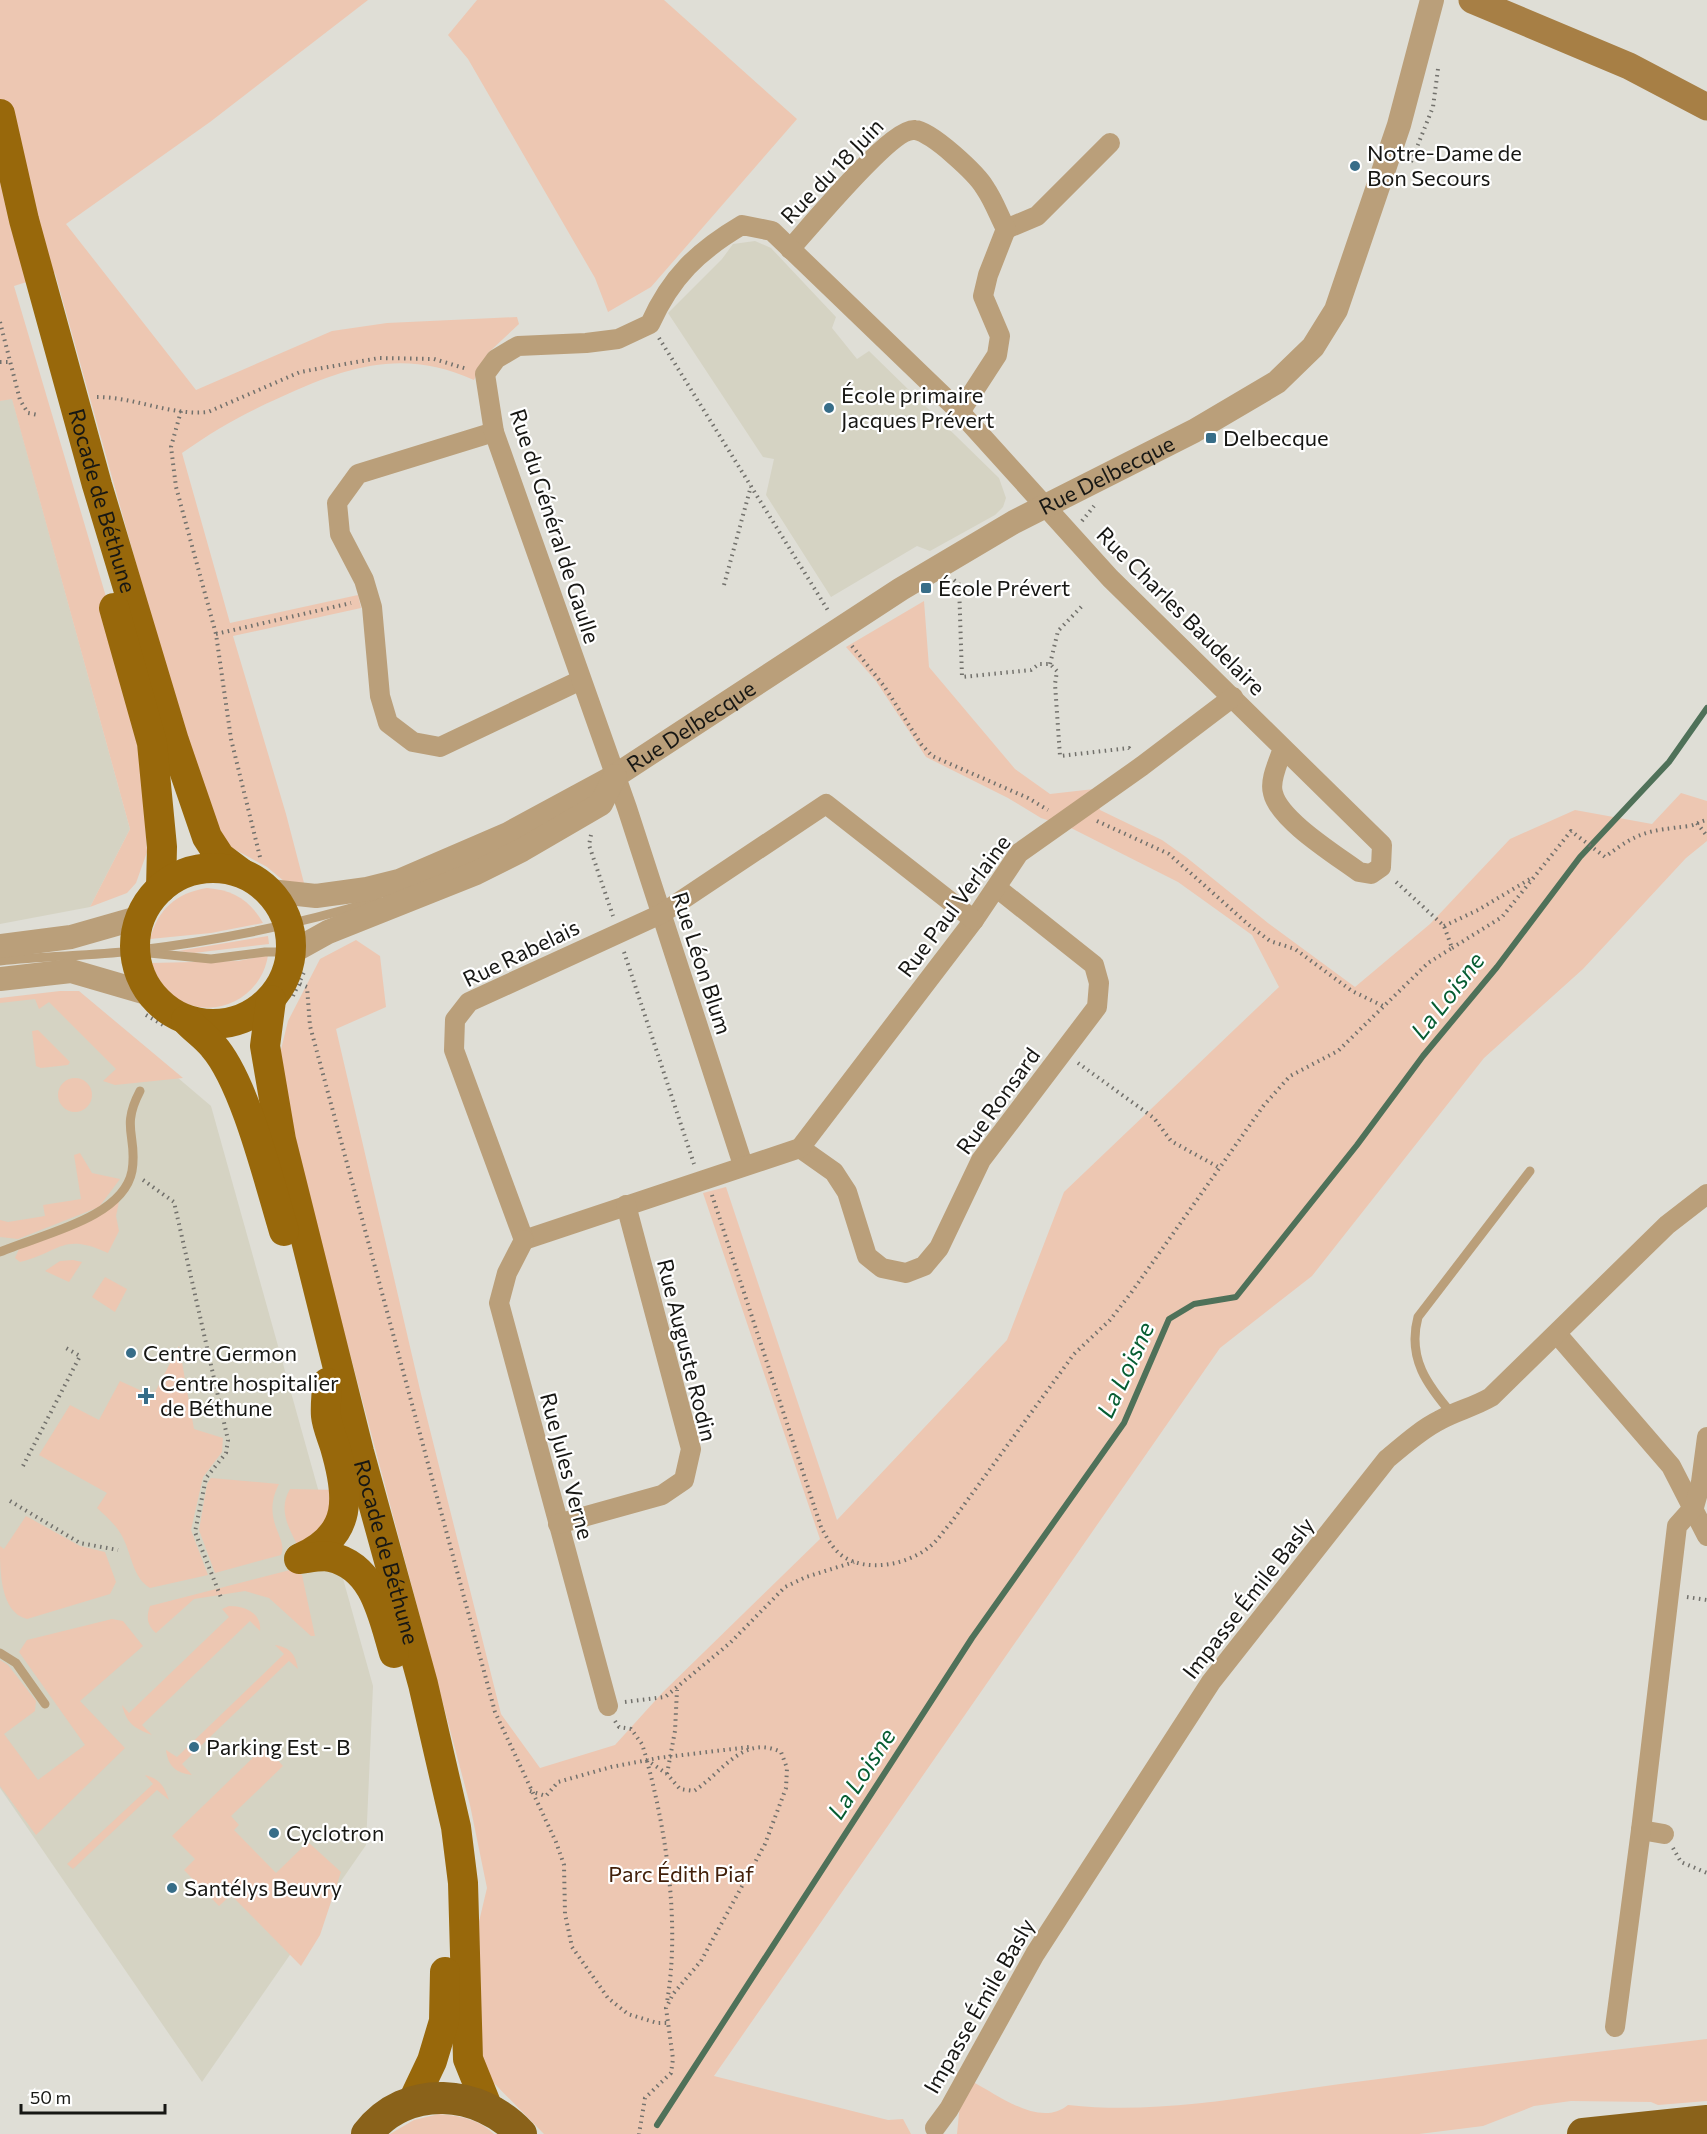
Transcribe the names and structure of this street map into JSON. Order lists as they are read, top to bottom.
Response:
{
  "streets": {
    "main road": ["Rocade de Béthune"],
    "street": [
      "Rue du 18 Juin",
      "Rue Delbecque",
      "Rue du Général de Gaulle",
      "Rue Charles Baudelaire",
      "Rue Paul Verlaine",
      "Rue Rabelais",
      "Rue Léon Blum",
      "Rue Ronsard",
      "Rue Auguste Rodin",
      "Rue Jules Verne",
      "Impasse Émile Basly"
    ]
  },
  "crossings": [
    ["Rue Delbecque", "Rocade de Béthune"],
    ["Rue Delbecque", "Rue du Général de Gaulle"],
    ["Rue Delbecque", "Rue Charles Baudelaire"],
    ["Rue Delbecque", "Rue Léon Blum"],
    ["Rue du Général de Gaulle", "Rue Léon Blum"],
    ["Rue Charles Baudelaire", "Rue Paul Verlaine"],
    ["Rue Paul Verlaine", "Rue Rabelais"],
    ["Rue Paul Verlaine", "Rue Ronsard"],
    ["Rue Rabelais", "Rue Léon Blum"],
    ["Rue Rabelais", "Rue Jules Verne"],
    ["Rue Auguste Rodin", "Rue Jules Verne"]
  ],
  "water": ["La Loisne"],
  "parks": ["Parc Édith Piaf"],
  "places": {
    "other": [
      "Notre-Dame de Bon Secours",
      "École primaire Jacques Prévert",
      "Centre Germon",
      "Parking Est - B",
      "Cyclotron",
      "Santélys Beuvry"
    ],
    "transit": ["Delbecque", "École Prévert"],
    "health": ["Centre hospitalier de Béthune"]
  },
  "scale_bar": "50 m"
}
